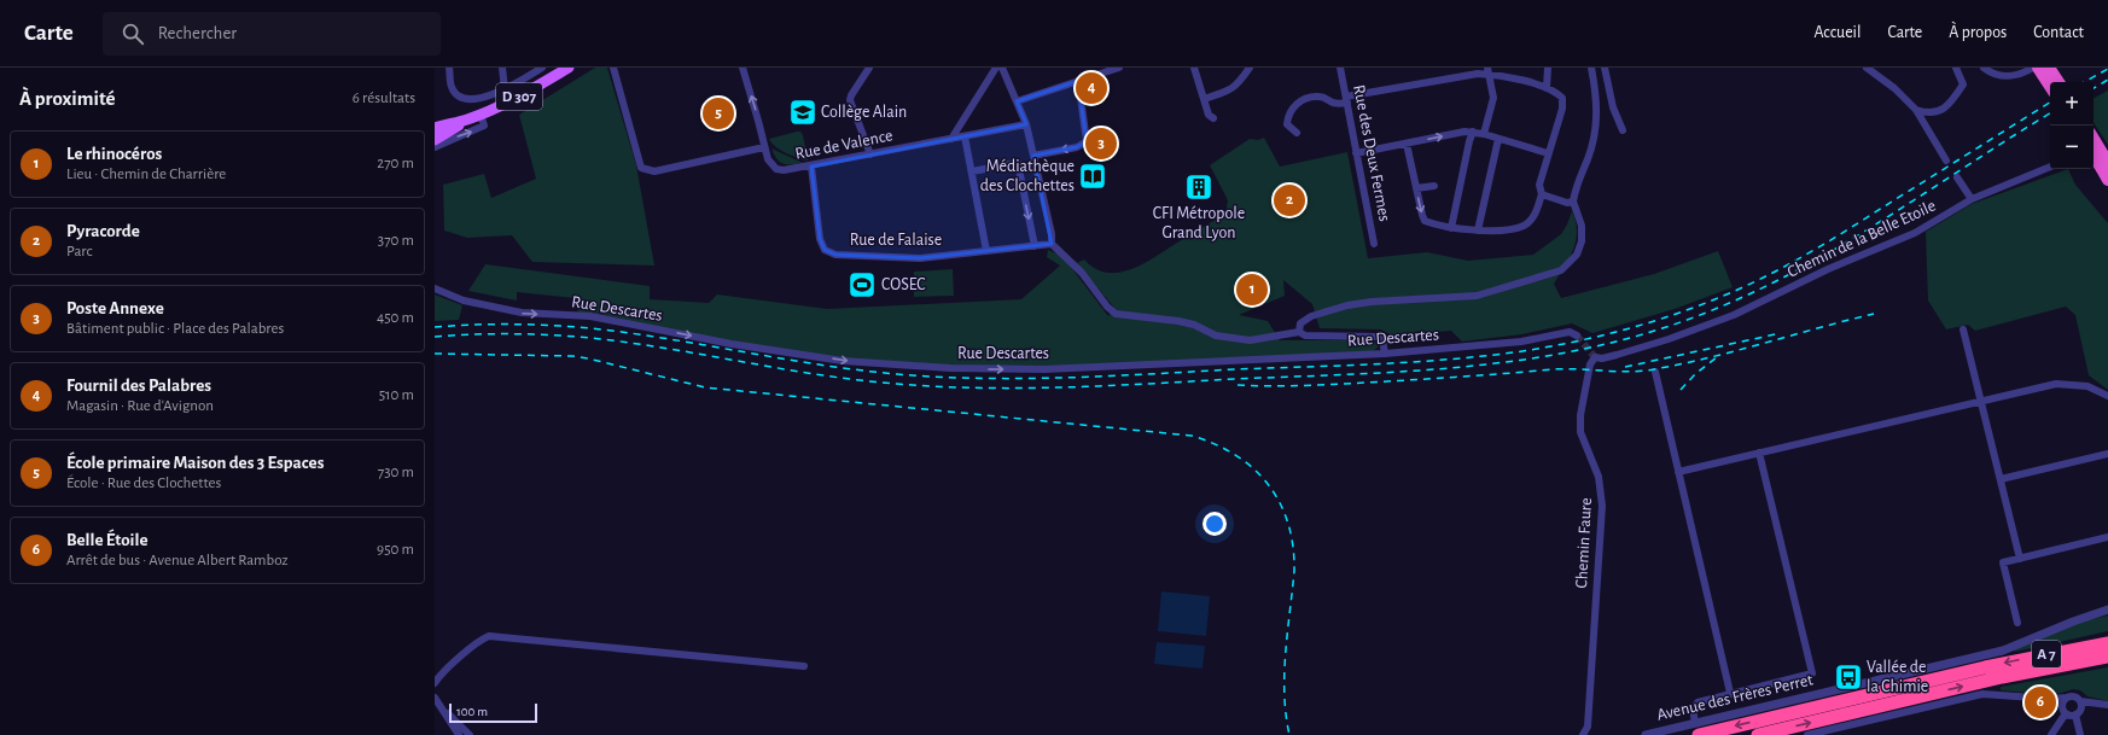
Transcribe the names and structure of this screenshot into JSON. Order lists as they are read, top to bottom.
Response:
{
  "streets": {
    "highway": ["A 7"],
    "main road": ["D 307"],
    "street": [
      "Rue de Valence",
      "Rue des Deux Fermes",
      "Chemin de la Belle Etoile",
      "Rue de Falaise",
      "Rue Descartes",
      "Chemin Faure",
      "Avenue des Frères Perret"
    ]
  },
  "crossings": [
    ["Rue de Valence", "Rue de Falaise"],
    ["Chemin de la Belle Etoile", "Chemin Faure"],
    ["A 7", "Avenue des Frères Perret"]
  ],
  "one_way": ["Rue Descartes"],
  "places": {
    "school or university": ["Collège Alain"],
    "library": ["Médiathèque des Clochettes"],
    "building": ["CFI Métropole Grand Lyon"],
    "sports": ["COSEC"],
    "bus stop": ["Vallée de la Chimie"]
  },
  "scale_bar": "100 m",
  "page": {
    "header": "Carte",
    "search": "Rechercher",
    "nav": [
      "Accueil",
      "Carte",
      "À propos",
      "Contact"
    ],
    "heading": ["À proximité", "6 résultats"],
    "pins": [
      "4",
      "5",
      "3",
      "2",
      "1",
      "6"
    ],
    "map_buttons": ["+", "−"],
    "list": [
      {
        "mark": "1",
        "name": "Le rhinocéros",
        "note": "Lieu · Chemin de Charrière",
        "value": "270 m"
      },
      {
        "mark": "2",
        "name": "Pyracorde",
        "note": "Parc",
        "value": "370 m"
      },
      {
        "mark": "3",
        "name": "Poste Annexe",
        "note": "Bâtiment public · Place des Palabres",
        "value": "450 m"
      },
      {
        "mark": "4",
        "name": "Fournil des Palabres",
        "note": "Magasin · Rue d'Avignon",
        "value": "510 m"
      },
      {
        "mark": "5",
        "name": "École primaire Maison des 3 Espaces",
        "note": "École · Rue des Clochettes",
        "value": "730 m"
      },
      {
        "mark": "6",
        "name": "Belle Étoile",
        "note": "Arrêt de bus · Avenue Albert Ramboz",
        "value": "950 m"
      }
    ],
    "scale": "100 m"
  }
}
